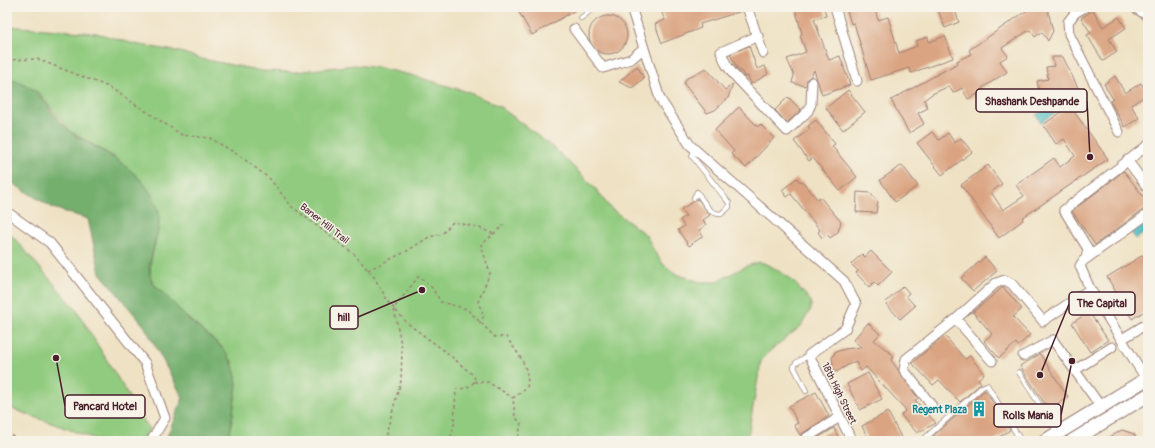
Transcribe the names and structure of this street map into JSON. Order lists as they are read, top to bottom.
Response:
{
  "streets": {
    "street": ["18th High Street"],
    "path": ["Baner Hill Trail"]
  },
  "places": {
    "other": [
      "Shashank Deshpande",
      "hill",
      "Pancard Hotel",
      "Rolls Mania",
      "The Capital"
    ],
    "building": ["Regent Plaza"]
  }
}
